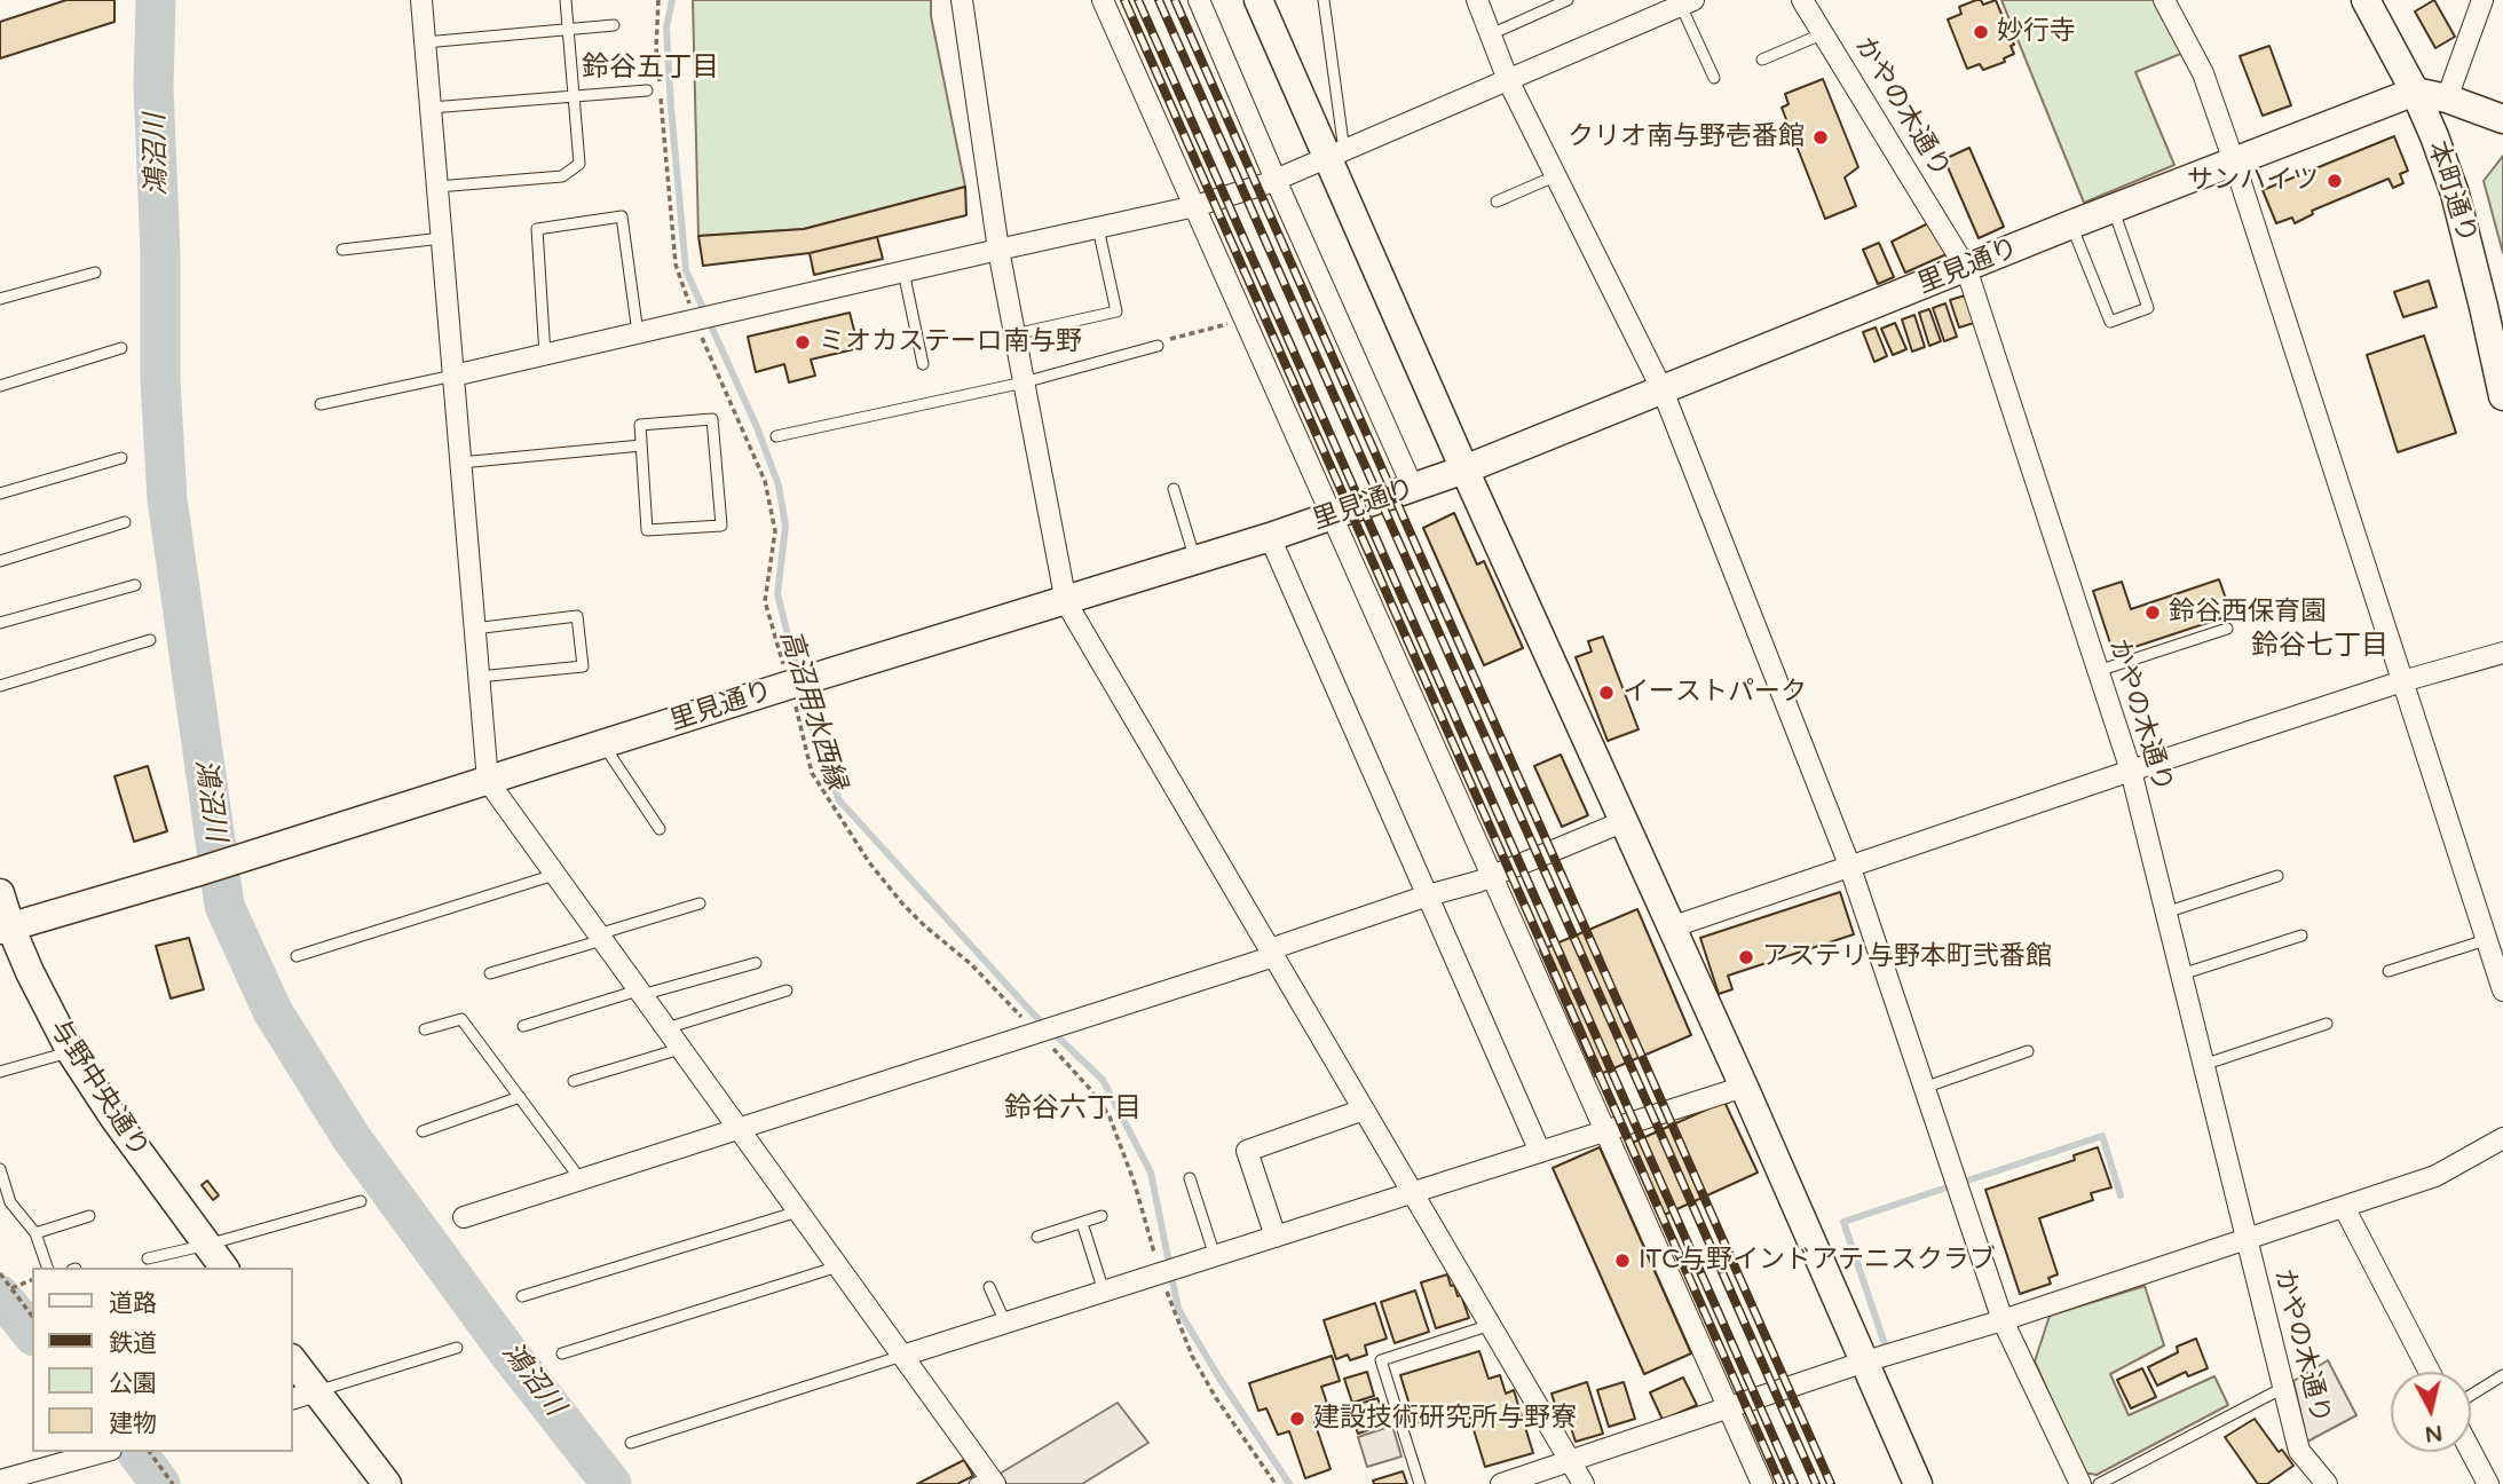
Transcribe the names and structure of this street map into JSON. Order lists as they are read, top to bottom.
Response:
{
  "streets": {
    "street": [
      "かやの木通り",
      "本町通り",
      "里見通り",
      "与野中央通り"
    ]
  },
  "crossings": [
    ["かやの木通り", "里見通り"],
    ["本町通り", "里見通り"],
    ["里見通り", "与野中央通り"]
  ],
  "districts": ["鈴谷五丁目", "鈴谷七丁目", "鈴谷六丁目"],
  "water": ["鴻沼川", "高沼用水西縁"],
  "places": [
    "妙行寺",
    "クリオ南与野壱番館",
    "サンハイツ",
    "ミオカステーロ南与野",
    "鈴谷西保育園",
    "イーストパーク",
    "アステリ与野本町弐番館",
    "ITC与野インドアテニスクラブ",
    "建設技術研究所与野寮"
  ],
  "legend": [
    "道路",
    "鉄道",
    "公園",
    "建物"
  ],
  "north": "bottom"
}
